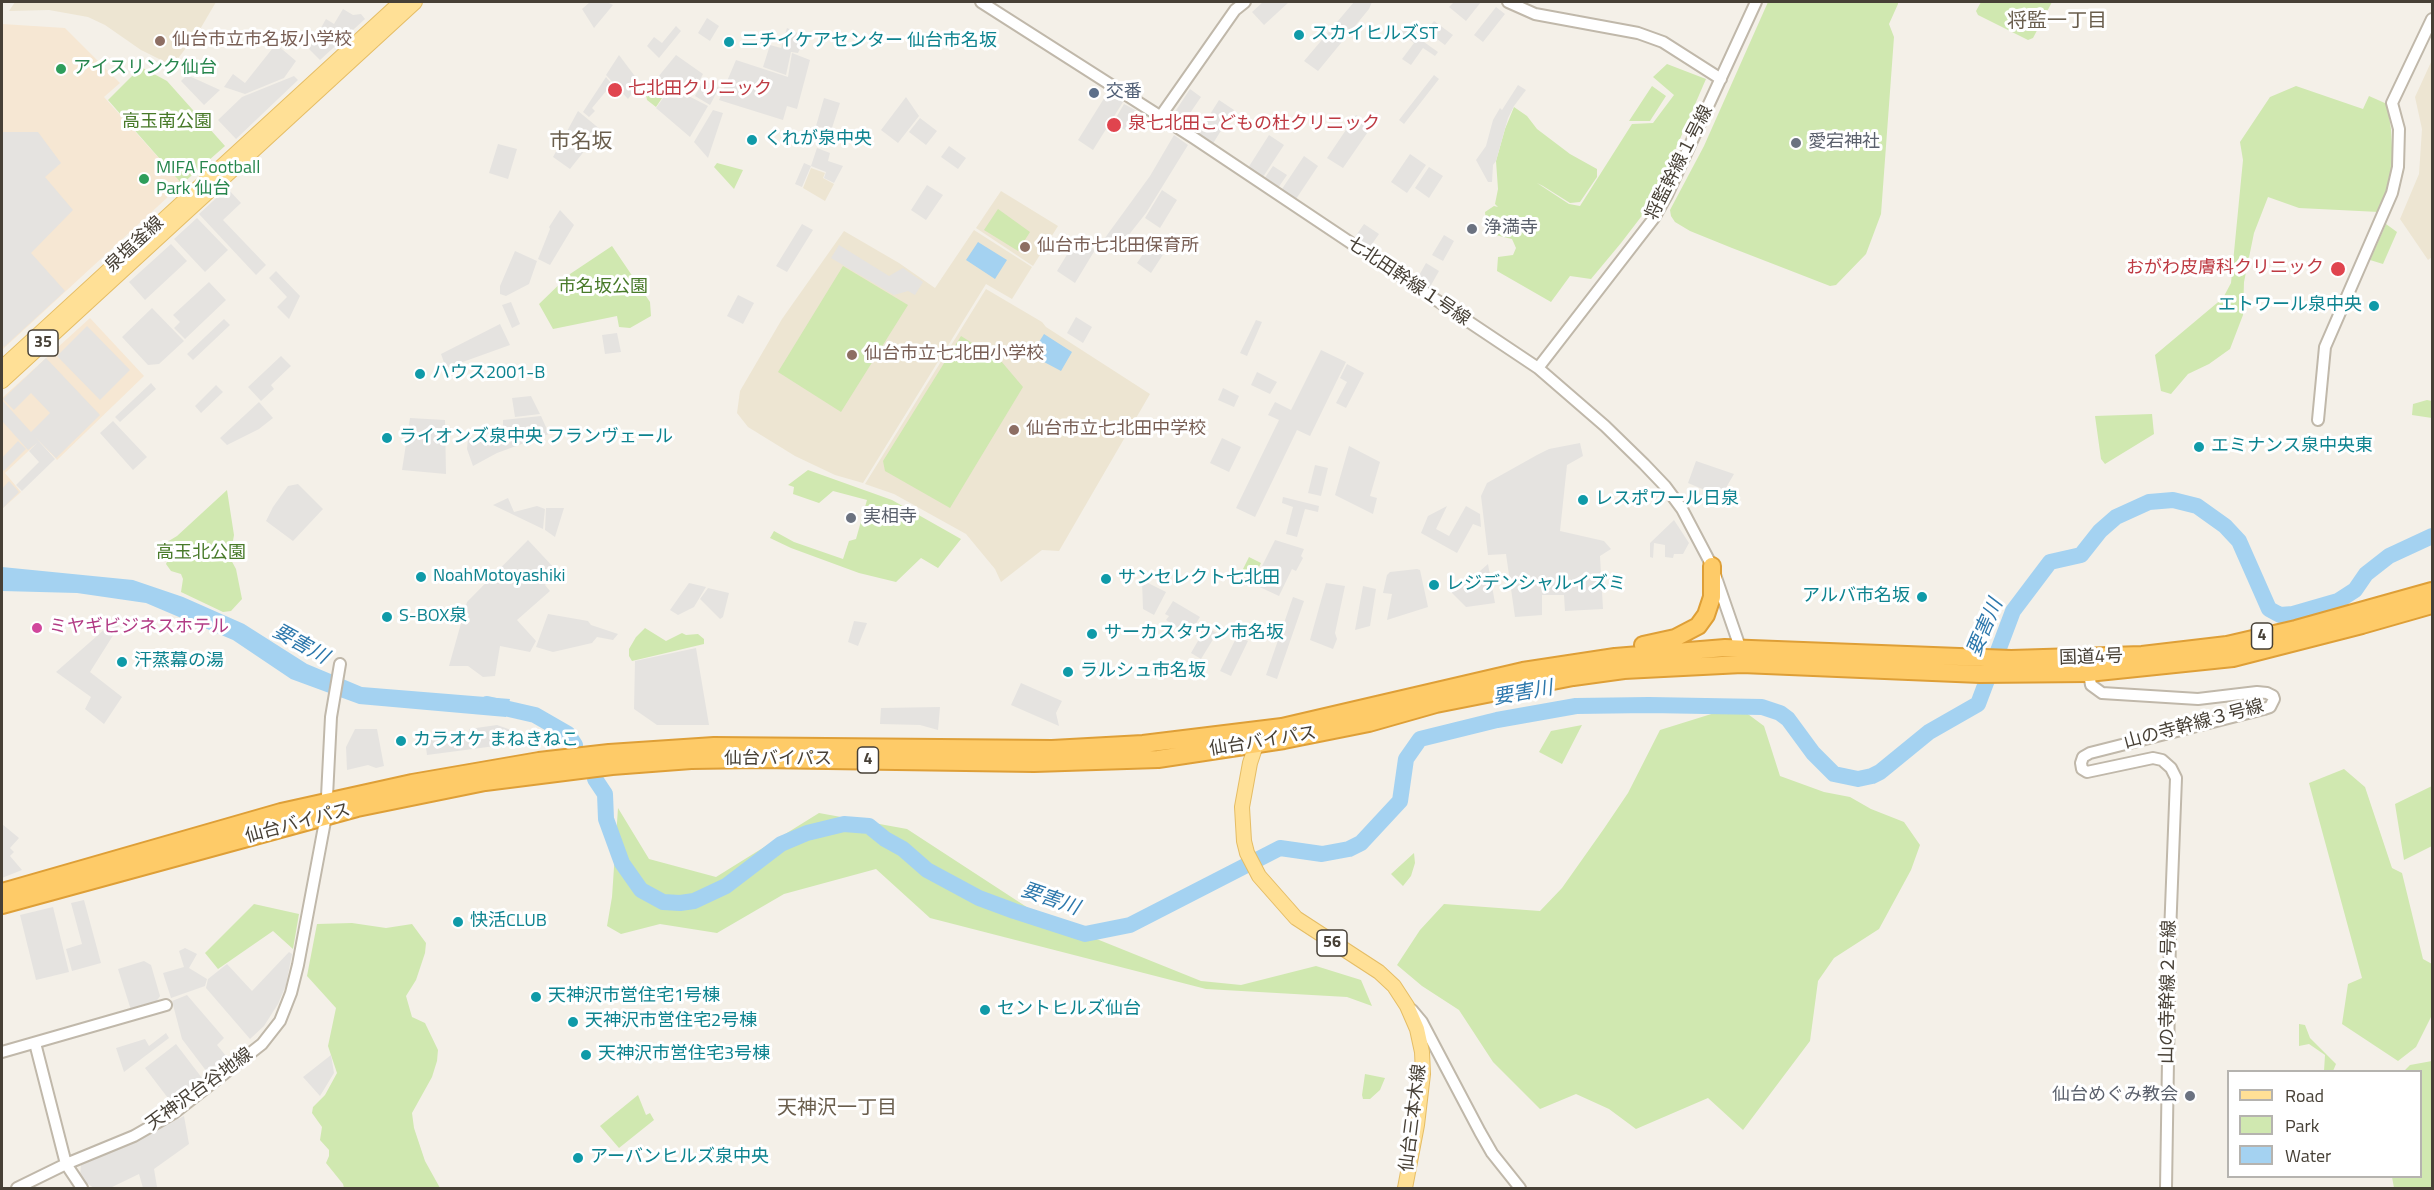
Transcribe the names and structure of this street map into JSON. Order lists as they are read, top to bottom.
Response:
{
  "streets": {
    "highway": ["4", "国道4号", "仙台バイパス"],
    "main road": [
      "泉塩釜線",
      "35",
      "56",
      "仙台三本木線"
    ],
    "street": [
      "将監幹線１号線",
      "七北田幹線１号線",
      "山の寺幹線３号線",
      "山の寺幹線２号線",
      "天神沢台谷地線"
    ]
  },
  "crossings": [
    ["将監幹線１号線", "七北田幹線１号線"],
    ["七北田幹線１号線", "国道4号"],
    ["七北田幹線１号線", "仙台バイパス"],
    ["国道4号", "山の寺幹線３号線"],
    ["国道4号", "仙台バイパス"],
    ["山の寺幹線３号線", "山の寺幹線２号線"],
    ["仙台バイパス", "天神沢台谷地線"],
    ["仙台バイパス", "仙台三本木線"]
  ],
  "districts": ["将監一丁目", "市名坂", "天神沢一丁目"],
  "water": ["要害川"],
  "parks": ["高玉南公園", "市名坂公園", "高玉北公園"],
  "places": [
    "スカイヒルズST",
    "仙台市立市名坂小学校",
    "ニチイケアセンター 仙台市名坂",
    "アイスリンク仙台",
    "七北田クリニック",
    "交番",
    "泉七北田こどもの杜クリニック",
    "くれが泉中央",
    "愛宕神社",
    "MIFA Football Park 仙台",
    "浄満寺",
    "仙台市七北田保育所",
    "おがわ皮膚科クリニック",
    "エトワール泉中央",
    "仙台市立七北田小学校",
    "ハウス2001-B",
    "仙台市立七北田中学校",
    "ライオンズ泉中央 フランヴェール",
    "エミナンス泉中央東",
    "レスポワール日泉",
    "実相寺",
    "NoahMotoyashiki",
    "サンセレクト七北田",
    "レジデンシャルイズミ",
    "アルバ市名坂",
    "S-BOX泉",
    "ミヤギビジネスホテル",
    "サーカスタウン市名坂",
    "汗蒸幕の湯",
    "ラルシュ市名坂",
    "カラオケ まねきねこ",
    "快活CLUB",
    "天神沢市営住宅1号棟",
    "セントヒルズ仙台",
    "天神沢市営住宅2号棟",
    "天神沢市営住宅3号棟",
    "仙台めぐみ教会",
    "アーバンヒルズ泉中央"
  ],
  "legend": ["Road", "Park", "Water"]
}
